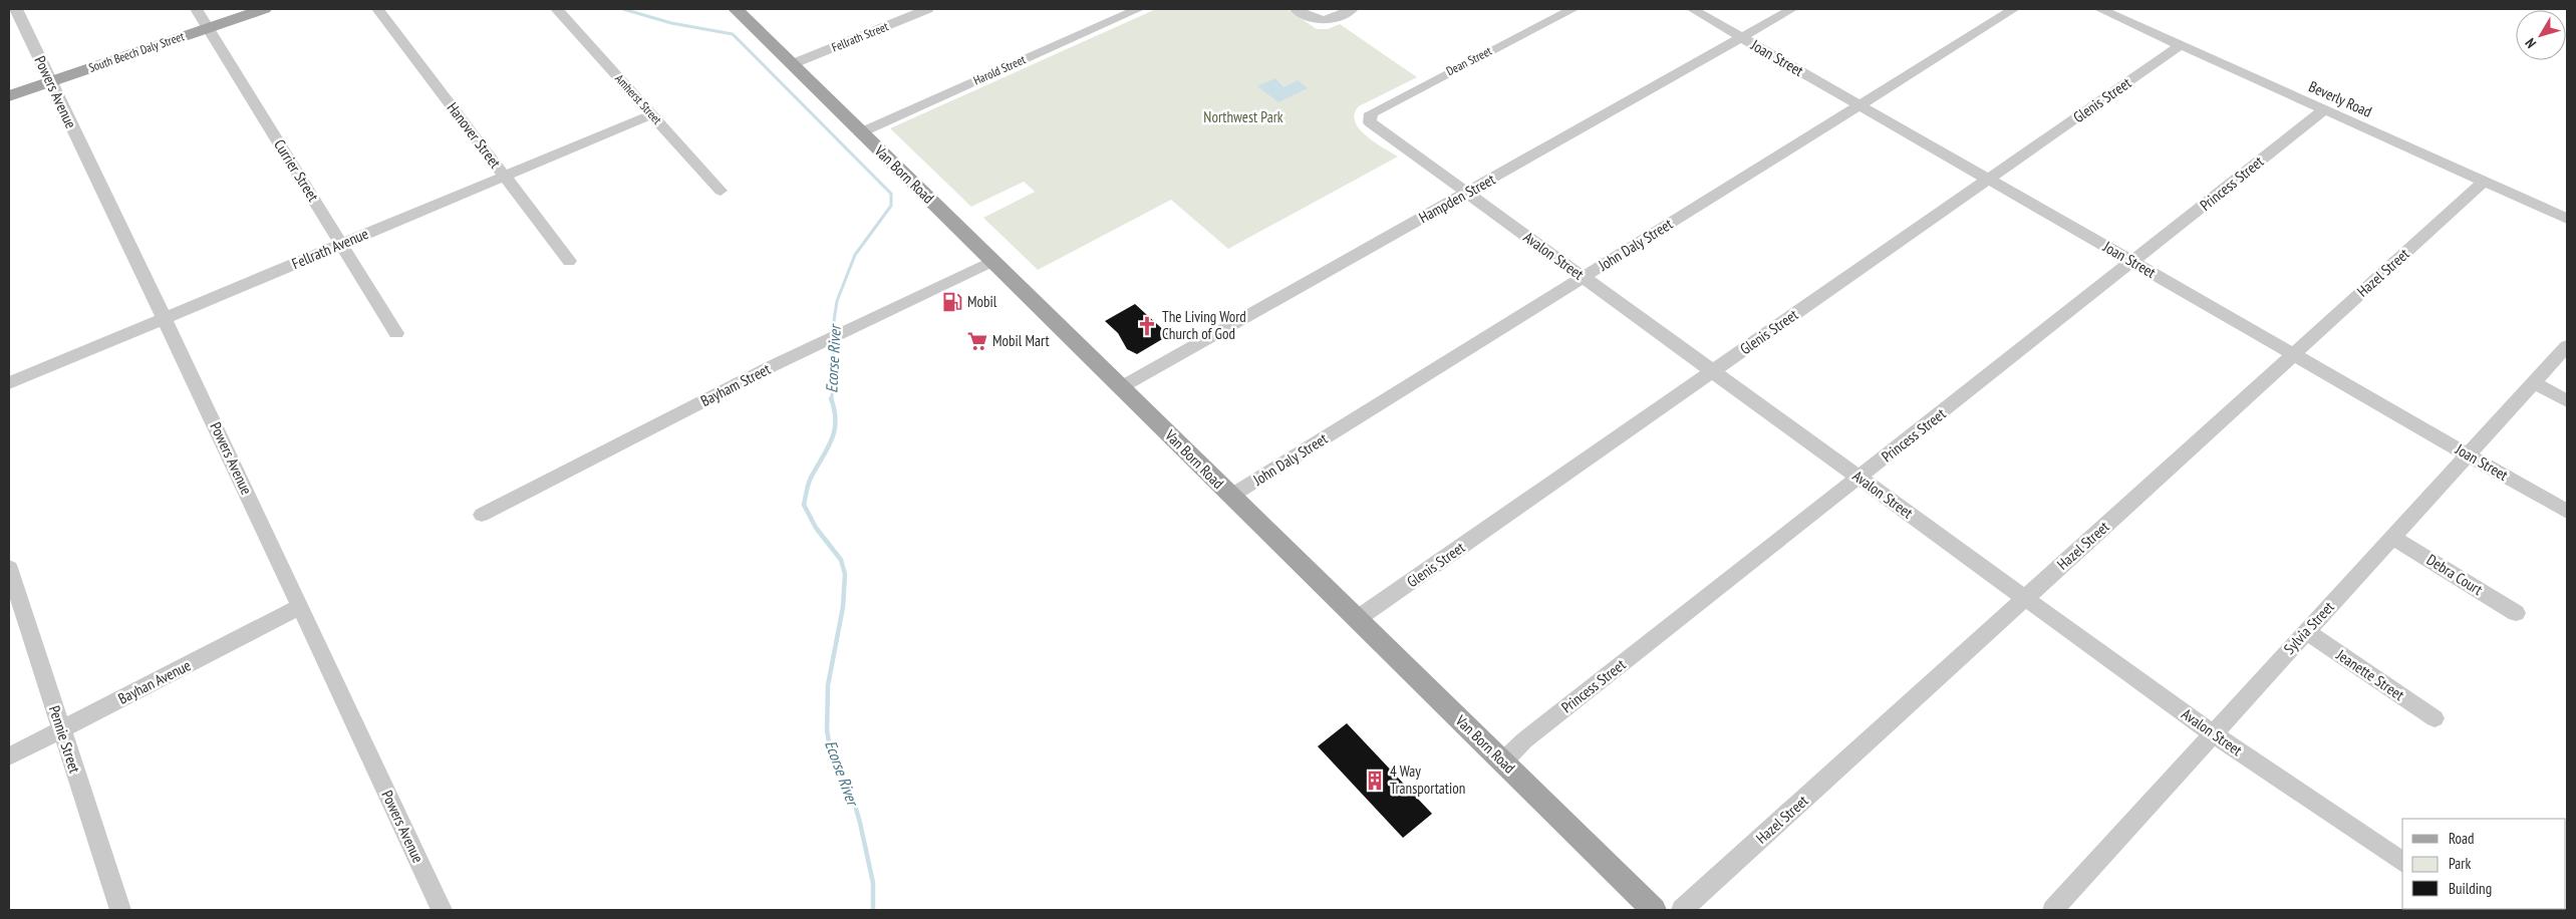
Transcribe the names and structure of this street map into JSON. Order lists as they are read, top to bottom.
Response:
{
  "streets": {
    "main road": ["South Beech Daly Street", "Van Born Road"],
    "street": [
      "Fellrath Street",
      "Joan Street",
      "Dean Street",
      "Harold Street",
      "Powers Avenue",
      "Amherst Street",
      "Beverly Road",
      "Glenis Street",
      "Hanover Street",
      "Currier Street",
      "Princess Street",
      "Hampden Street",
      "John Daly Street",
      "Fellrath Avenue",
      "Avalon Street",
      "Hazel Street",
      "Bayham Street",
      "Debra Court",
      "Sylvia Street",
      "Jeanette Street",
      "Bayhan Avenue",
      "Pennie Street"
    ]
  },
  "crossings": [
    ["Fellrath Street", "Van Born Road"],
    ["South Beech Daly Street", "Powers Avenue"],
    ["South Beech Daly Street", "Currier Street"],
    ["Joan Street", "Glenis Street"],
    ["Joan Street", "Princess Street"],
    ["Joan Street", "Hampden Street"],
    ["Joan Street", "John Daly Street"],
    ["Joan Street", "Hazel Street"],
    ["Joan Street", "Sylvia Street"],
    ["Dean Street", "Avalon Street"],
    ["Harold Street", "Van Born Road"],
    ["Powers Avenue", "Fellrath Avenue"],
    ["Powers Avenue", "Bayhan Avenue"],
    ["Amherst Street", "Fellrath Avenue"],
    ["Beverly Road", "Glenis Street"],
    ["Beverly Road", "Princess Street"],
    ["Beverly Road", "Hazel Street"],
    ["Glenis Street", "Van Born Road"],
    ["Glenis Street", "Avalon Street"],
    ["Hanover Street", "Fellrath Avenue"],
    ["Currier Street", "Fellrath Avenue"],
    ["Van Born Road", "Princess Street"],
    ["Van Born Road", "Hampden Street"],
    ["Van Born Road", "John Daly Street"],
    ["Van Born Road", "Bayham Street"],
    ["Princess Street", "Avalon Street"],
    ["Hampden Street", "Avalon Street"],
    ["John Daly Street", "Avalon Street"],
    ["Avalon Street", "Hazel Street"],
    ["Avalon Street", "Sylvia Street"],
    ["Debra Court", "Sylvia Street"],
    ["Sylvia Street", "Jeanette Street"],
    ["Bayhan Avenue", "Pennie Street"]
  ],
  "water": ["Ecorse River"],
  "parks": ["Northwest Park"],
  "places": {
    "fuel station": ["Mobil"],
    "church": ["The Living Word Church of God"],
    "supermarket": ["Mobil Mart"],
    "building": ["4 Way Transportation"]
  },
  "legend": ["Road", "Park", "Building"],
  "north": "bottom left"
}
